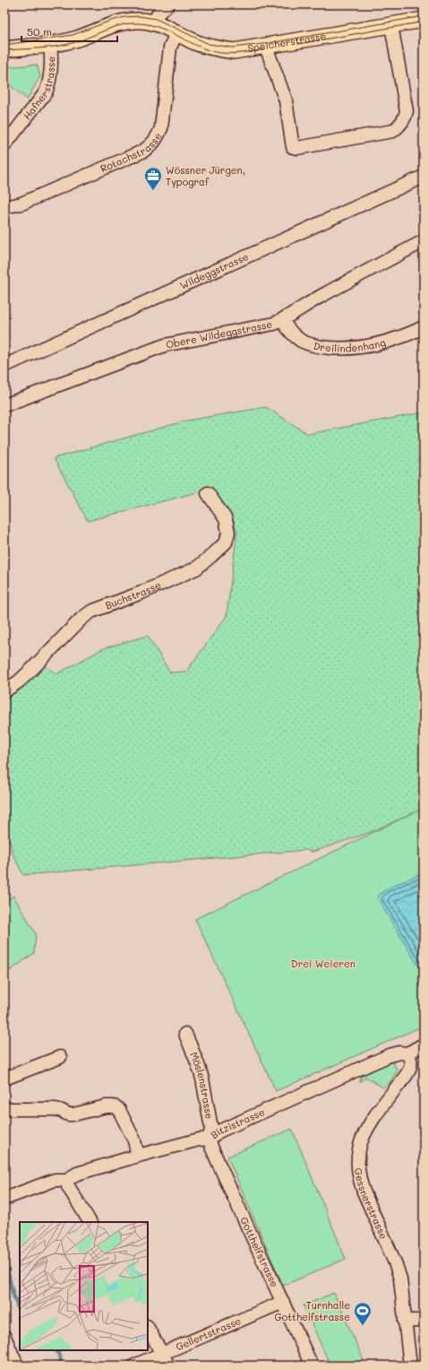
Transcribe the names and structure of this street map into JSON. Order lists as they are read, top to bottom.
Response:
{
  "streets": {
    "main road": ["Speicherstrasse"],
    "street": [
      "Hafnerstrasse",
      "Rotachstrasse",
      "Wildeggstrasse",
      "Obere Wildeggstrasse",
      "Dreilindenhang",
      "Buchstrasse",
      "Möslenstrasse",
      "Bitzistrasse",
      "Gessnerstrasse",
      "Gotthelfstrasse",
      "Gellertstrasse"
    ]
  },
  "crossings": [
    ["Speicherstrasse", "Hafnerstrasse"],
    ["Speicherstrasse", "Rotachstrasse"],
    ["Obere Wildeggstrasse", "Dreilindenhang"],
    ["Möslenstrasse", "Bitzistrasse"],
    ["Möslenstrasse", "Gotthelfstrasse"],
    ["Bitzistrasse", "Gessnerstrasse"],
    ["Bitzistrasse", "Gotthelfstrasse"],
    ["Gotthelfstrasse", "Gellertstrasse"]
  ],
  "parks": ["Drei Weieren"],
  "places": {
    "office": ["Wössner Jürgen, Typograf"],
    "sports": ["Turnhalle Gotthelfstrasse"]
  },
  "scale_bar": "50 m"
}
